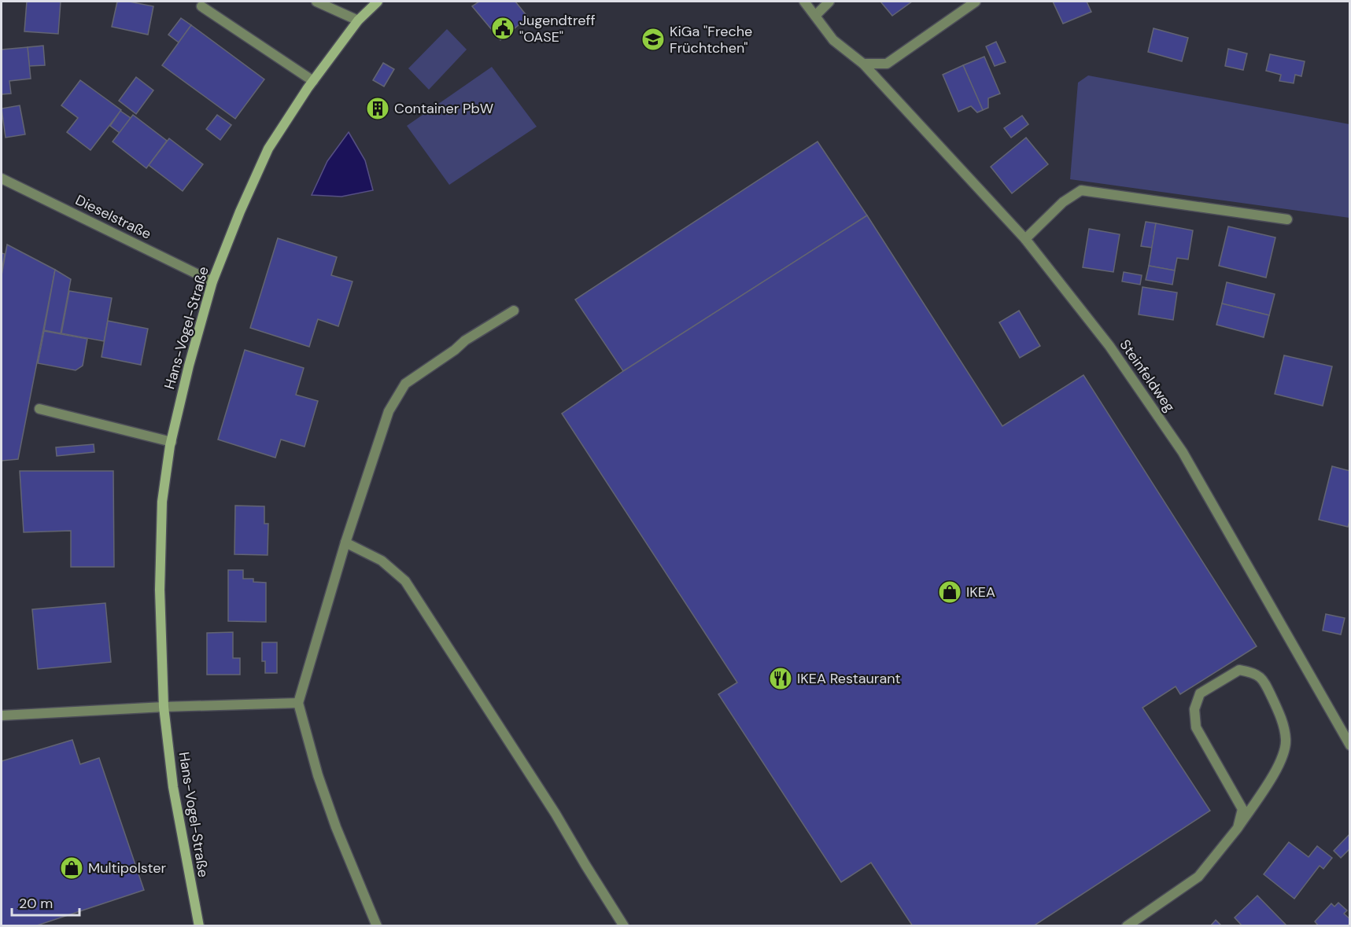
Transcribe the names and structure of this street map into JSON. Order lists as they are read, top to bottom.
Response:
{
  "streets": {
    "main road": ["Hans-Vogel-Straße"],
    "street": ["Dieselstraße", "Steinfeldweg"]
  },
  "crossings": [
    ["Dieselstraße", "Hans-Vogel-Straße"]
  ],
  "places": {
    "public building": ["Jugendtreff \"OASE\""],
    "school or university": ["KiGa \"Freche Früchtchen\""],
    "building": ["Container PbW"],
    "shop": ["IKEA", "Multipolster"],
    "restaurant": ["IKEA Restaurant"]
  },
  "scale_bar": "20 m"
}
